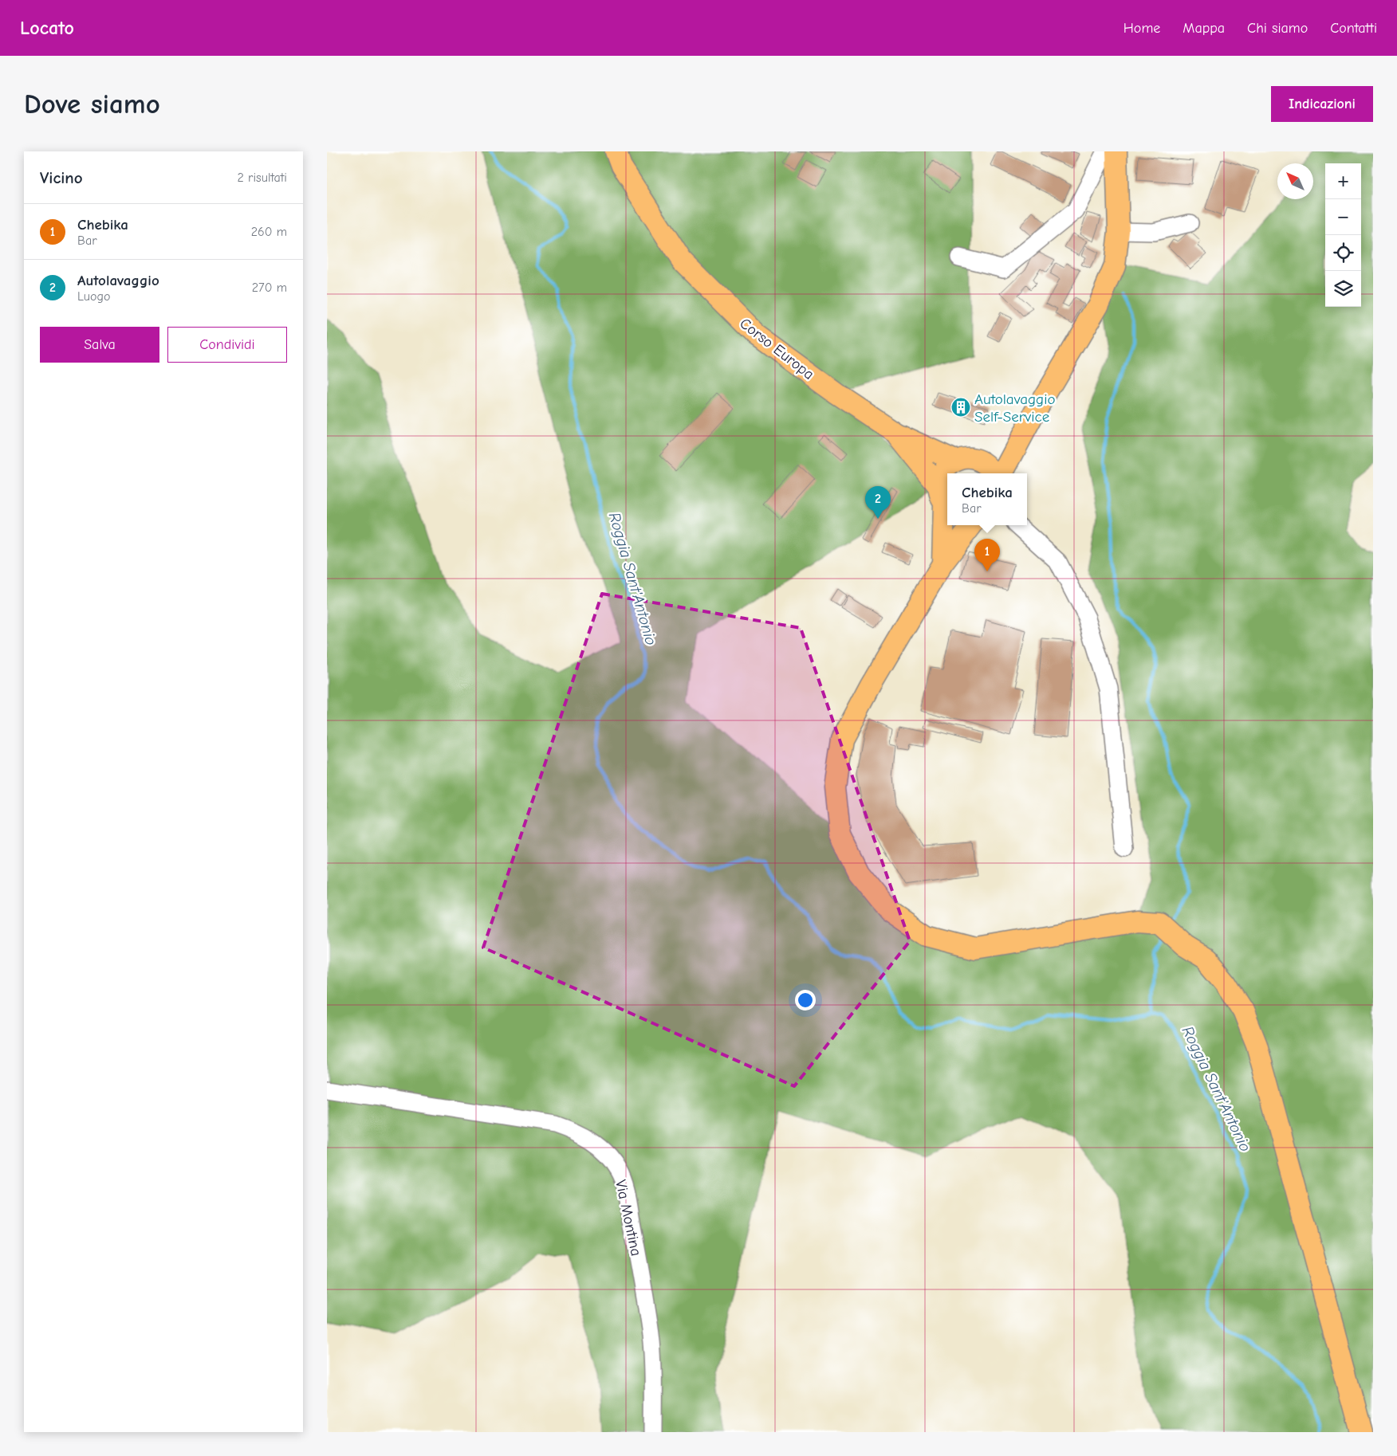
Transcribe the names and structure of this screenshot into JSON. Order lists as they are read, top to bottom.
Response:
{
  "streets": {
    "main road": ["Corso Europa"],
    "street": ["Via Montina"]
  },
  "water": ["Roggia Sant'Antonio"],
  "places": {
    "building": ["Autolavaggio Self-Service"]
  },
  "north": "top left",
  "page": {
    "header": "Locato",
    "nav": [
      "Home",
      "Mappa",
      "Chi siamo",
      "Contatti"
    ],
    "buttons": [
      "Indicazioni",
      ["Salva", "Condividi"]
    ],
    "title": "Dove siamo",
    "heading": ["Vicino", "2 risultati"],
    "map_buttons": ["+", "−"],
    "list": [
      {
        "mark": "1",
        "name": "Chebika",
        "note": "Bar",
        "value": "260 m"
      },
      {
        "mark": "2",
        "name": "Autolavaggio",
        "note": "Luogo",
        "value": "270 m"
      }
    ],
    "popup": ["Chebika", "Bar"],
    "pins": ["2", "1"]
  }
}
